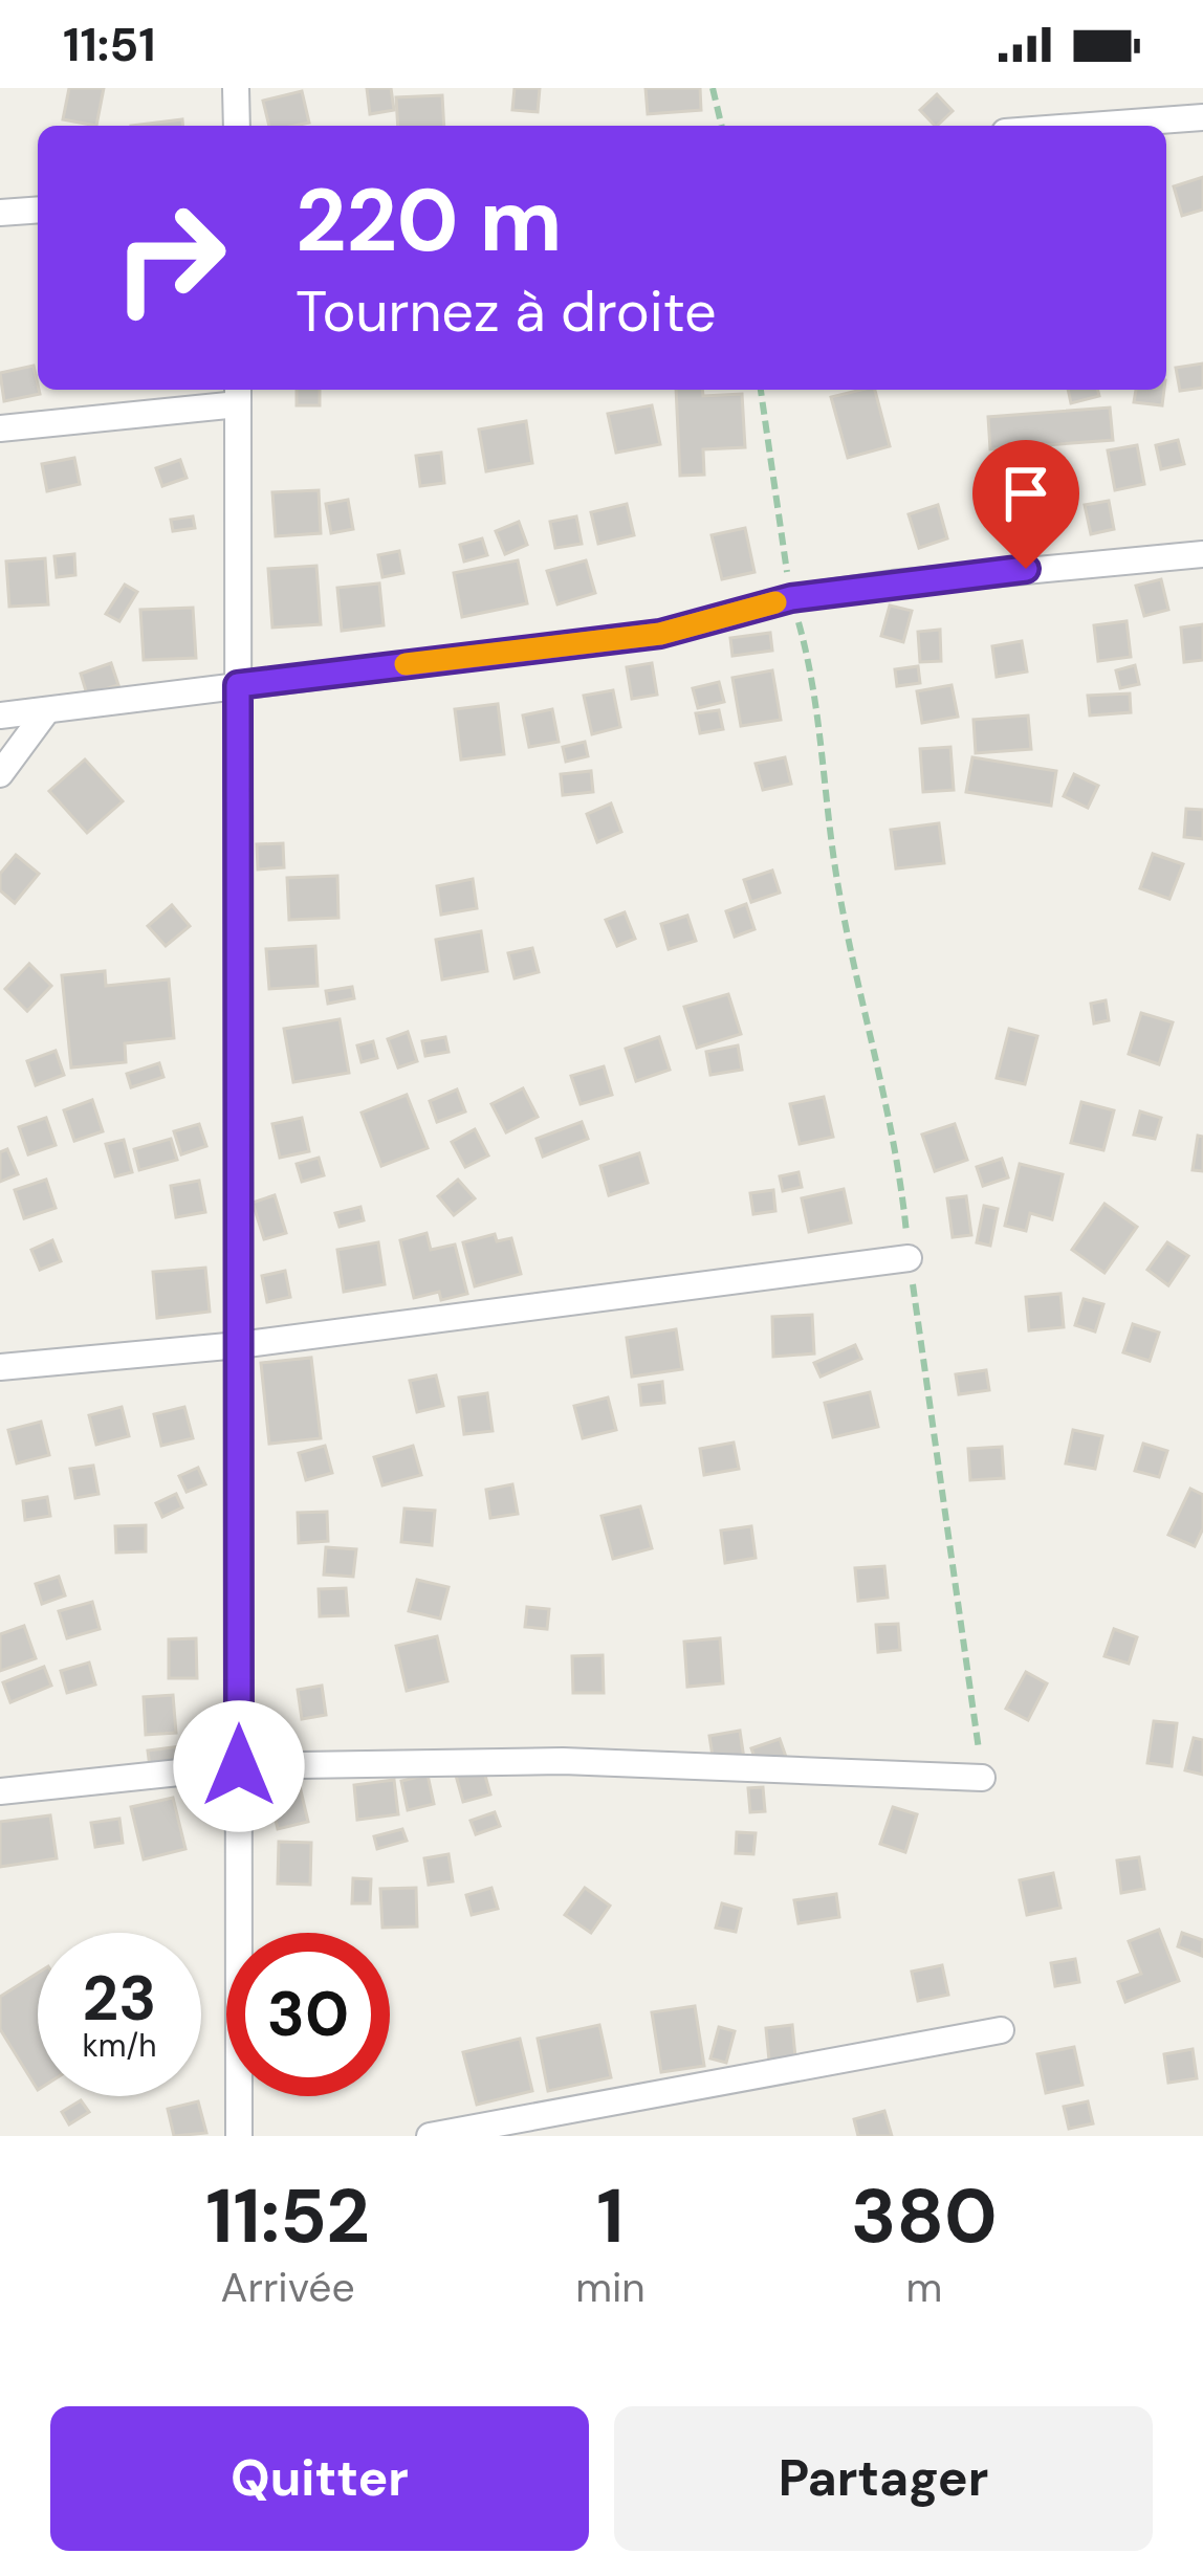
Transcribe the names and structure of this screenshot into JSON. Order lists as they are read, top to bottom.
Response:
{
  "page": {
    "status": "11:51",
    "turn": ["220 m", "Tournez à droite"],
    "speed": "23 km/h",
    "limit": "30",
    "eta": [
      "11:52",
      "Arrivée",
      "1",
      "min",
      "380",
      "m"
    ],
    "buttons": ["Quitter", "Partager"]
  }
}
